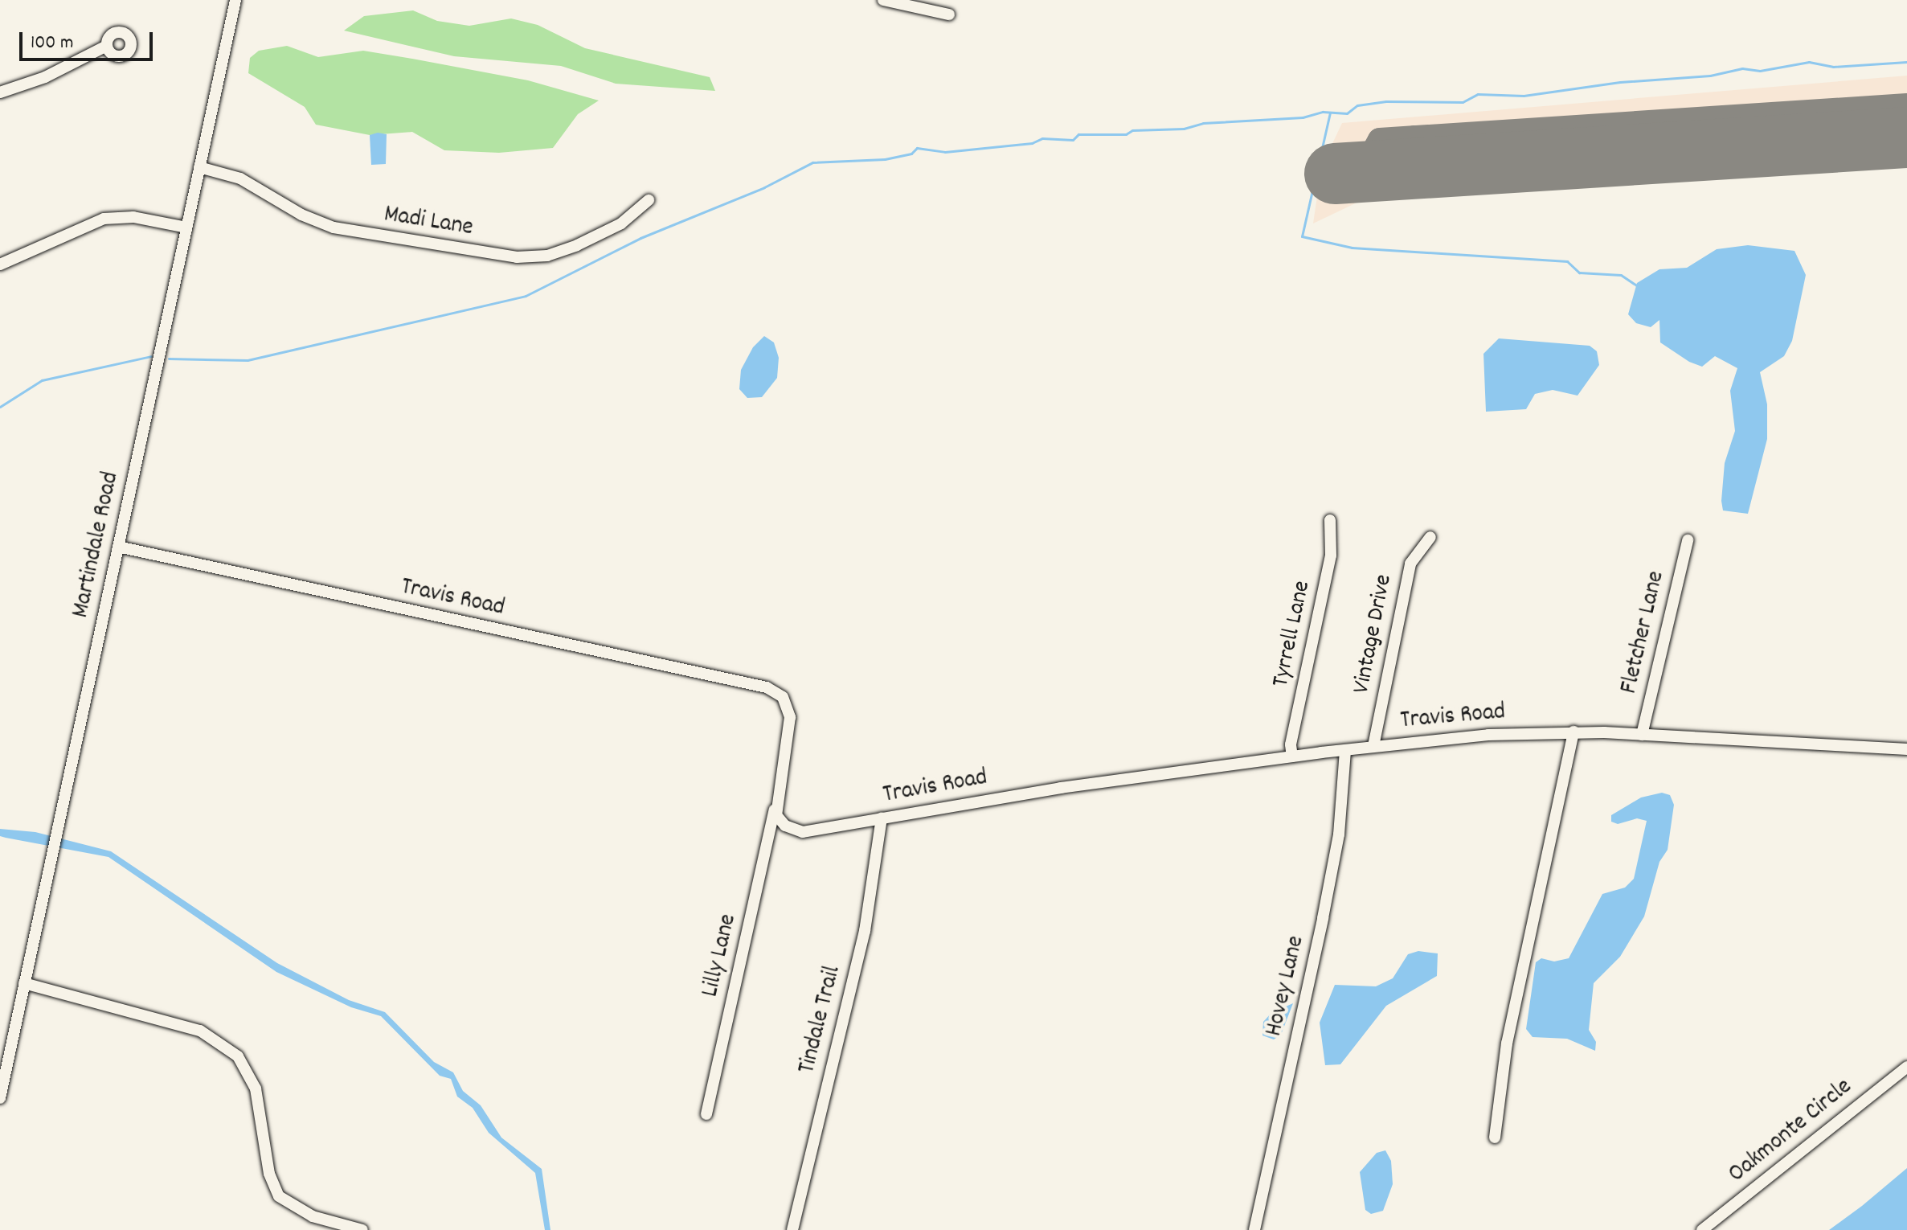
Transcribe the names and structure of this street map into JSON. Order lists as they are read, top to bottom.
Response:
{
  "streets": {
    "street": [
      "Madi Lane",
      "Martindale Road",
      "Travis Road",
      "Fletcher Lane",
      "Tyrrell Lane",
      "Vintage Drive",
      "Lilly Lane",
      "Hovey Lane",
      "Tindale Trail",
      "Oakmonte Circle"
    ]
  },
  "crossings": [
    ["Madi Lane", "Martindale Road"],
    ["Martindale Road", "Travis Road"],
    ["Travis Road", "Fletcher Lane"],
    ["Travis Road", "Tyrrell Lane"],
    ["Travis Road", "Vintage Drive"],
    ["Travis Road", "Lilly Lane"],
    ["Travis Road", "Hovey Lane"],
    ["Travis Road", "Tindale Trail"]
  ],
  "scale_bar": "100 m"
}
